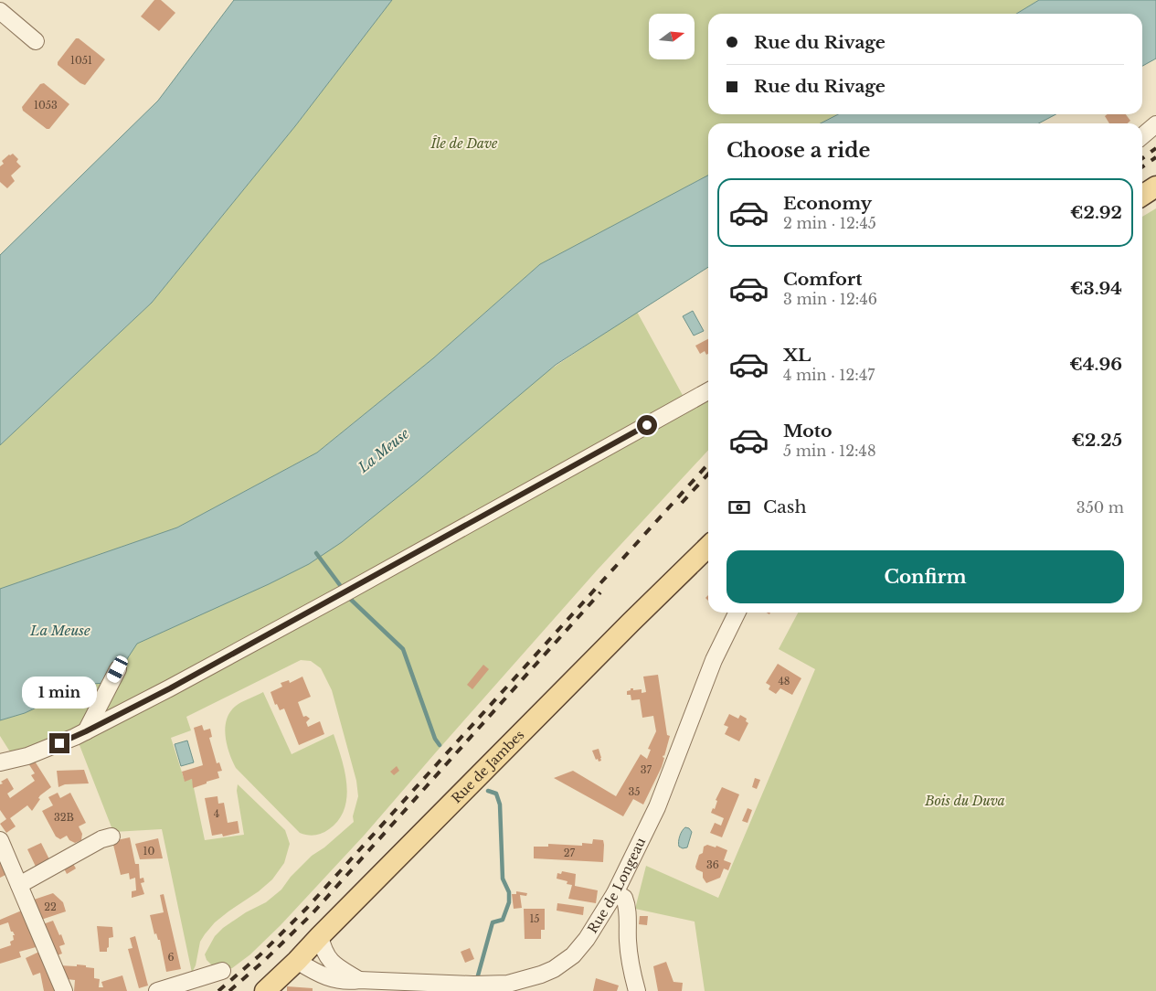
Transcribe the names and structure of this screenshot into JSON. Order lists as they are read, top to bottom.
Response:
{
  "streets": {
    "main road": ["Rue de Jambes"],
    "street": ["Rue de Longeau"]
  },
  "crossings": [
    ["Rue de Jambes", "Rue de Longeau"]
  ],
  "water": ["La Meuse"],
  "parks": ["Île de Dave", "Bois du Duva"],
  "house_numbers": [
    "1051",
    "1053",
    "48",
    "37",
    "35",
    "4",
    "32B",
    "10",
    "27",
    "36",
    "22",
    "15",
    "6"
  ],
  "north": "right",
  "page": {
    "banner": ["Rue du Rivage", "Rue du Rivage"],
    "heading": "Choose a ride",
    "list": [
      {
        "name": "Economy",
        "note": "2 min · 12:45",
        "value": "€2.92"
      },
      {
        "name": "Comfort",
        "note": "3 min · 12:46",
        "value": "€3.94"
      },
      {
        "name": "XL",
        "note": "4 min · 12:47",
        "value": "€4.96"
      },
      {
        "name": "Moto",
        "note": "5 min · 12:48",
        "value": "€2.25"
      }
    ],
    "pay": ["Cash", "350 m"],
    "buttons": "Confirm",
    "bubble": "1 min"
  }
}
